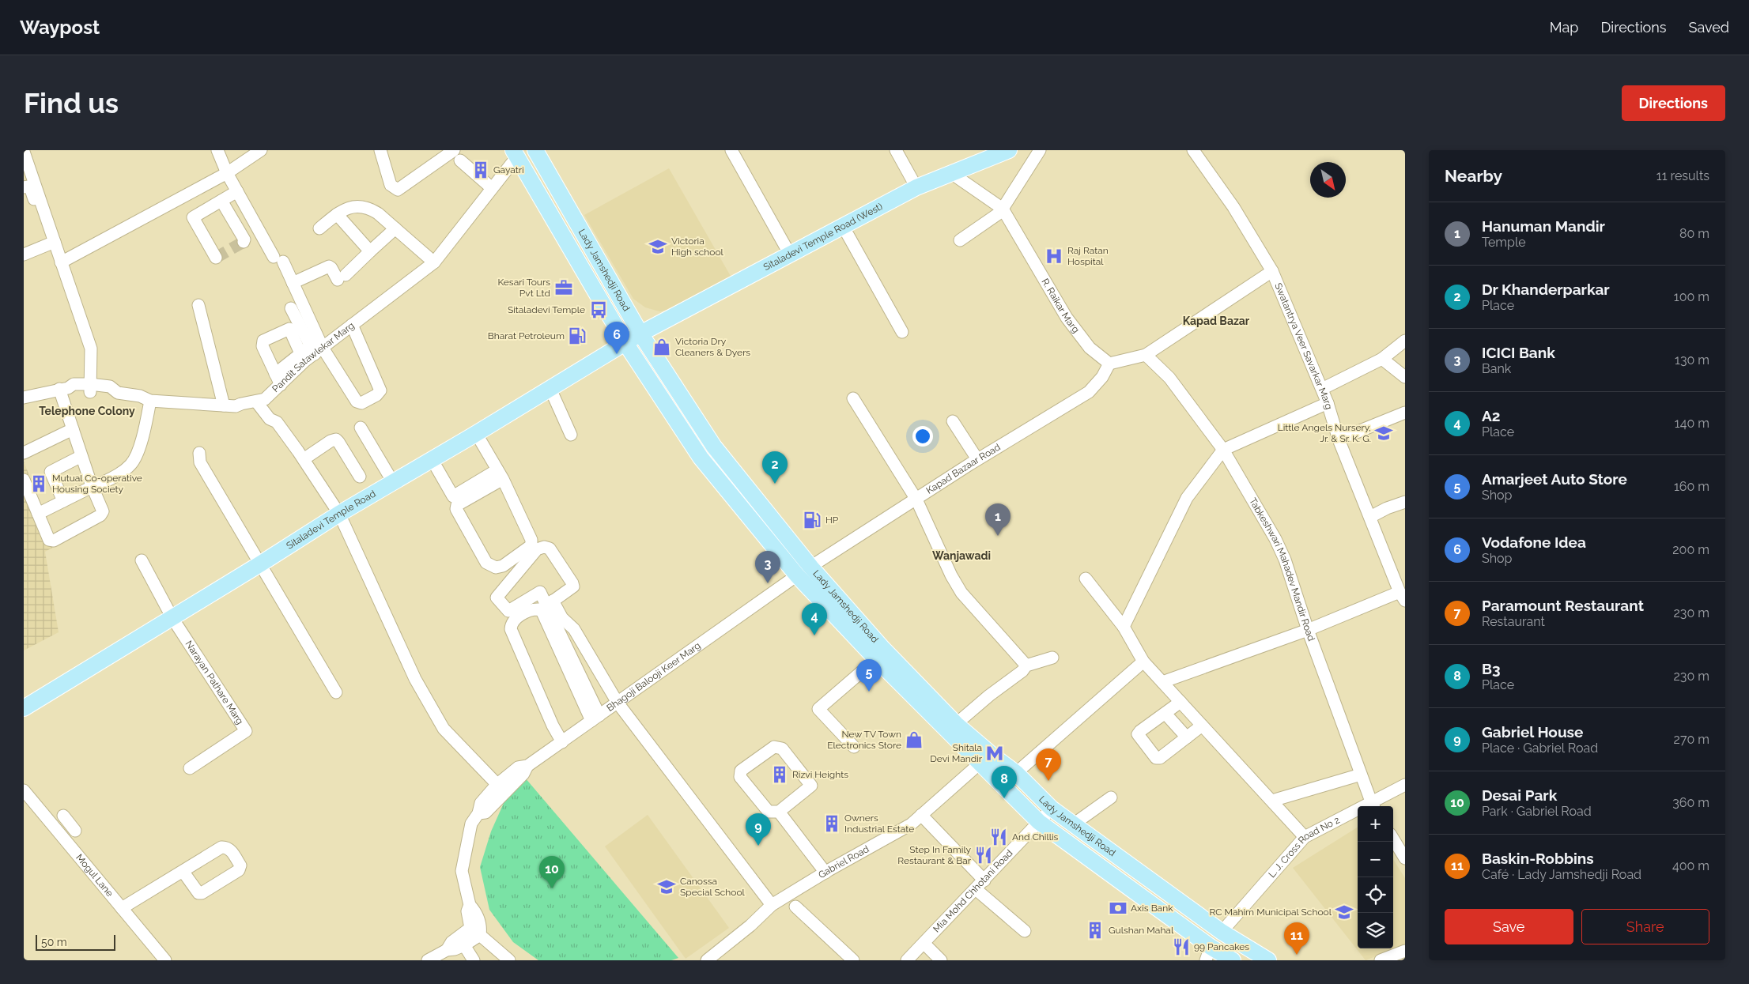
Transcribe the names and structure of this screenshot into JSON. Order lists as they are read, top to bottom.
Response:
{
  "streets": {
    "main road": ["Sitaladevi Temple Road (West)", "Lady Jamshedji Road", "Sitaladevi Temple Road"],
    "street": [
      "R. Raikar Marg",
      "Swatantrya Veer Savarkar Marg",
      "Pandit Satawlekar Marg",
      "Kapad Bazaar Road",
      "Tabkeshwari Mahadev Mandir Road",
      "Bhagoji Balooji Keer Marg",
      "Narayan Pathare Marg",
      "L. J. Cross Road No 2",
      "Gabriel Road",
      "Mogul Lane",
      "Mia Mohd Chhotani Road"
    ]
  },
  "crossings": [
    ["Sitaladevi Temple Road (West)", "Lady Jamshedji Road"],
    ["Sitaladevi Temple Road (West)", "R. Raikar Marg"],
    ["Sitaladevi Temple Road (West)", "Sitaladevi Temple Road"],
    ["Lady Jamshedji Road", "Pandit Satawlekar Marg"],
    ["Lady Jamshedji Road", "Kapad Bazaar Road"],
    ["Lady Jamshedji Road", "Sitaladevi Temple Road"],
    ["Lady Jamshedji Road", "Bhagoji Balooji Keer Marg"],
    ["Lady Jamshedji Road", "L. J. Cross Road No 2"],
    ["Lady Jamshedji Road", "Gabriel Road"],
    ["Lady Jamshedji Road", "Mia Mohd Chhotani Road"],
    ["R. Raikar Marg", "Kapad Bazaar Road"],
    ["Kapad Bazaar Road", "Bhagoji Balooji Keer Marg"],
    ["Sitaladevi Temple Road", "Narayan Pathare Marg"],
    ["Tabkeshwari Mahadev Mandir Road", "L. J. Cross Road No 2"]
  ],
  "districts": ["Kapad Bazar", "Telephone Colony", "Wanjawadi"],
  "places": {
    "building": [
      "Gayatri",
      "Mutual Co-operative Housing Society",
      "Rizvi Heights",
      "Owners Industrial Estate",
      "Gulshan Mahal"
    ],
    "school or university": [
      "Victoria High school",
      "Little Angels Nursery, Jr. & Sr. K. G.",
      "Canossa Special School",
      "RC Mahim Municipal School"
    ],
    "hospital": ["Raj Ratan Hospital"],
    "office": ["Kesari Tours Pvt Ltd"],
    "bus stop": ["Sitaladevi Temple"],
    "fuel station": ["Bharat Petroleum", "HP"],
    "shop": ["Victoria Dry Cleaners & Dyers", "New TV Town Electronics Store"],
    "metro station": ["Shitala Devi Mandir"],
    "restaurant": ["And Chillis", "Step In Family Restaurant & Bar", "99 Pancakes"],
    "bank": ["Axis Bank"]
  },
  "scale_bar": "50 m",
  "north": "bottom right",
  "page": {
    "header": "Waypost",
    "nav": ["Map", "Directions", "Saved"],
    "buttons": [
      "Directions",
      ["Save", "Share"]
    ],
    "title": "Find us",
    "heading": ["Nearby", "11 results"],
    "list": [
      {
        "mark": "1",
        "name": "Hanuman Mandir",
        "note": "Temple",
        "value": "80 m"
      },
      {
        "mark": "2",
        "name": "Dr Khanderparkar",
        "note": "Place",
        "value": "100 m"
      },
      {
        "mark": "3",
        "name": "ICICI Bank",
        "note": "Bank",
        "value": "130 m"
      },
      {
        "mark": "4",
        "name": "A2",
        "note": "Place",
        "value": "140 m"
      },
      {
        "mark": "5",
        "name": "Amarjeet Auto Store",
        "note": "Shop",
        "value": "160 m"
      },
      {
        "mark": "6",
        "name": "Vodafone Idea",
        "note": "Shop",
        "value": "200 m"
      },
      {
        "mark": "7",
        "name": "Paramount Restaurant",
        "note": "Restaurant",
        "value": "230 m"
      },
      {
        "mark": "8",
        "name": "B3",
        "note": "Place",
        "value": "230 m"
      },
      {
        "mark": "9",
        "name": "Gabriel House",
        "note": "Place · Gabriel Road",
        "value": "270 m"
      },
      {
        "mark": "10",
        "name": "Desai Park",
        "note": "Park · Gabriel Road",
        "value": "360 m"
      },
      {
        "mark": "11",
        "name": "Baskin-Robbins",
        "note": "Café · Lady Jamshedji Road",
        "value": "400 m"
      }
    ],
    "pins": [
      "6",
      "2",
      "1",
      "3",
      "4",
      "5",
      "7",
      "8",
      "9",
      "10",
      "11"
    ],
    "map_buttons": ["+", "−"],
    "scale": "50 m"
  }
}
